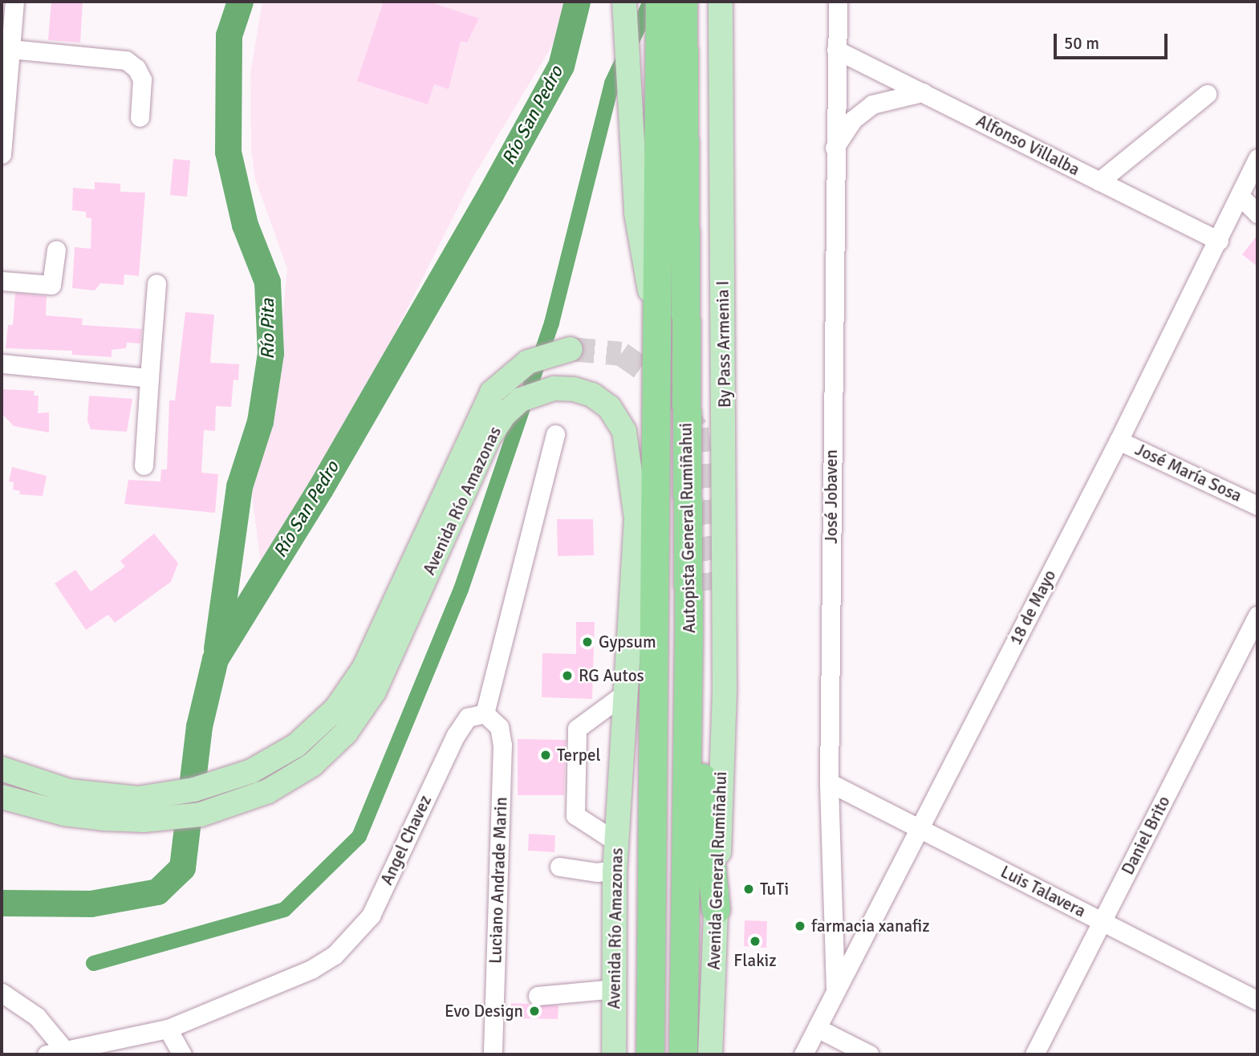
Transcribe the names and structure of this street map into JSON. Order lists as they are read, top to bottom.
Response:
{
  "streets": {
    "highway": ["Autopista General Rumiñahui"],
    "main road": ["By Pass Armenia I", "Avenida Río Amazonas", "Avenida General Rumiñahui"],
    "street": [
      "Alfonso Villalba",
      "José María Sosa",
      "José Jobaven",
      "18 de Mayo",
      "Daniel Brito",
      "Angel Chavez",
      "Luciano Andrade Marin",
      "Luis Talavera"
    ]
  },
  "crossings": [
    ["Alfonso Villalba", "José Jobaven"],
    ["Alfonso Villalba", "18 de Mayo"],
    ["By Pass Armenia I", "Avenida General Rumiñahui"],
    ["José María Sosa", "18 de Mayo"],
    ["José Jobaven", "18 de Mayo"],
    ["José Jobaven", "Luis Talavera"],
    ["18 de Mayo", "Luis Talavera"],
    ["Daniel Brito", "Luis Talavera"],
    ["Angel Chavez", "Luciano Andrade Marin"]
  ],
  "water": ["Río San Pedro", "Río Pita"],
  "places": [
    "Gypsum",
    "RG Autos",
    "Terpel",
    "TuTi",
    "farmacia xanafiz",
    "Flakiz",
    "Evo Design"
  ],
  "scale_bar": "50 m"
}
